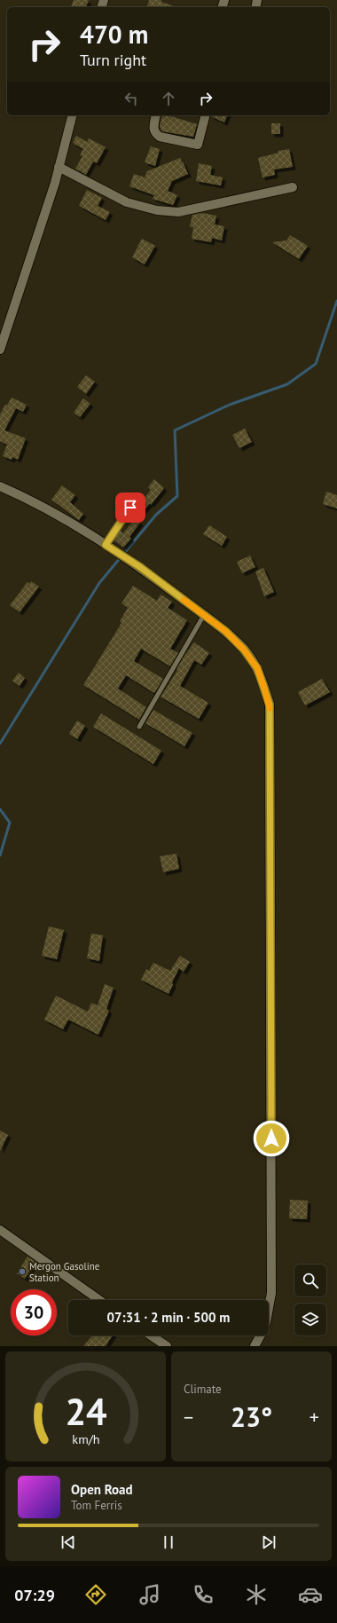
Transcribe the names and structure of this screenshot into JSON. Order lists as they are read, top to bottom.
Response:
{
  "places": ["Mergon Gasoline Station"],
  "page": {
    "turn": ["470 m", "Turn right"],
    "limit": "30",
    "trip": "07:31 · 2 min · 500 m",
    "tile": "Climate",
    "heat": ["−", "23°", "+"],
    "song": ["Open Road", "Tom Ferris"],
    "tabs": "07:29",
    "gauge": ["24", "km/h"]
  }
}
